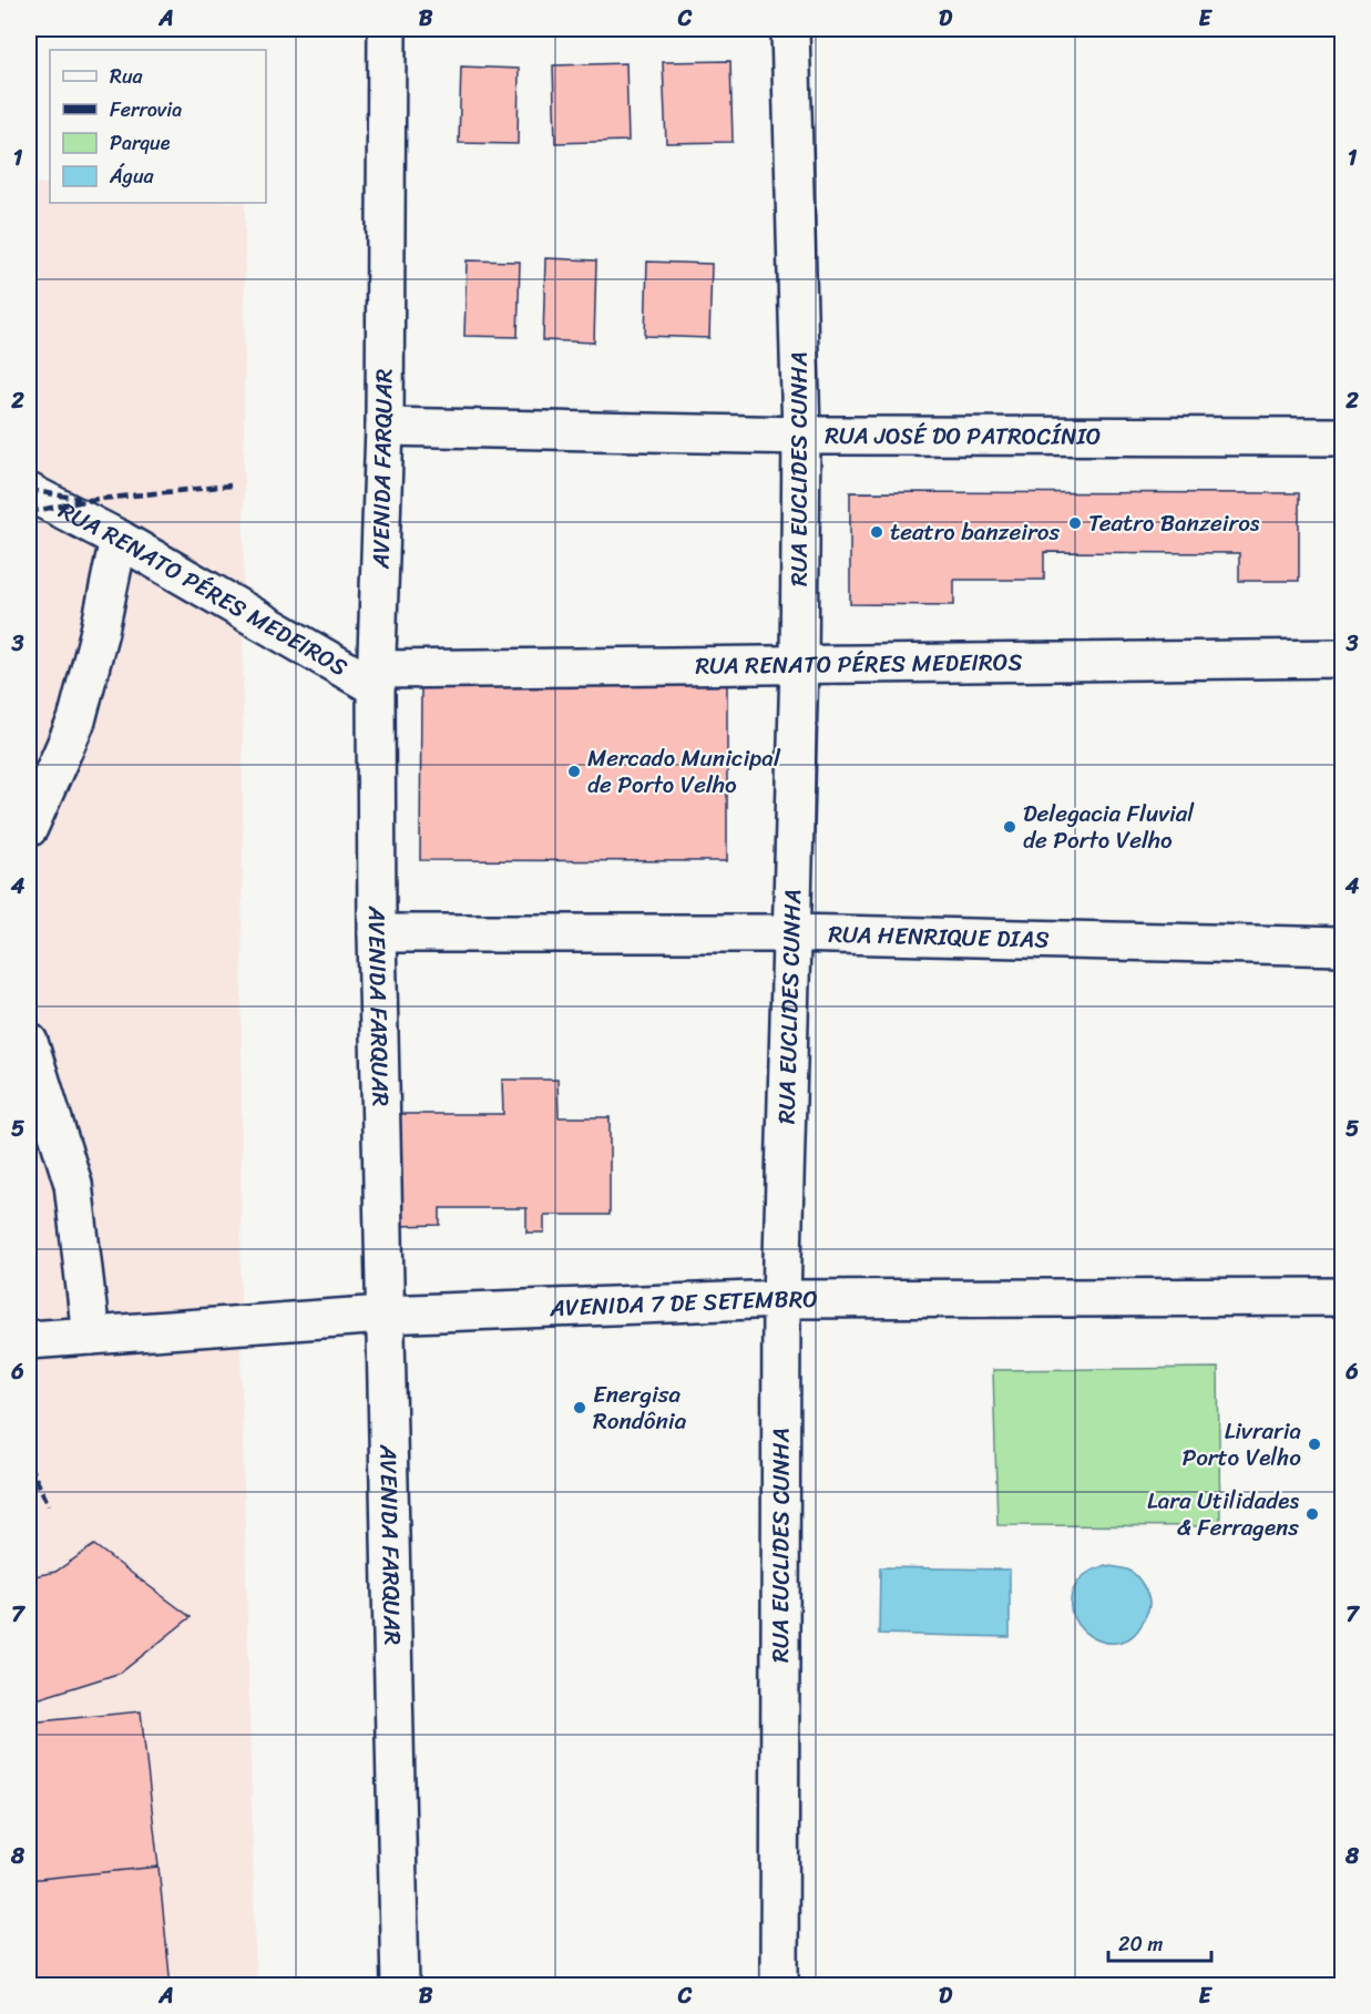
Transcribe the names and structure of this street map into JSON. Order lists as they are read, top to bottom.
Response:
{
  "streets": {
    "street": [
      "RUA JOSÉ DO PATROCÍNIO",
      "AVENIDA FARQUAR",
      "RUA EUCLIDES CUNHA",
      "RUA RENATO PÉRES MEDEIROS",
      "RUA HENRIQUE DIAS",
      "AVENIDA 7 DE SETEMBRO"
    ]
  },
  "crossings": [
    ["RUA JOSÉ DO PATROCÍNIO", "AVENIDA FARQUAR"],
    ["RUA JOSÉ DO PATROCÍNIO", "RUA EUCLIDES CUNHA"],
    ["AVENIDA FARQUAR", "RUA RENATO PÉRES MEDEIROS"],
    ["AVENIDA FARQUAR", "RUA HENRIQUE DIAS"],
    ["AVENIDA FARQUAR", "AVENIDA 7 DE SETEMBRO"],
    ["RUA EUCLIDES CUNHA", "RUA RENATO PÉRES MEDEIROS"],
    ["RUA EUCLIDES CUNHA", "RUA HENRIQUE DIAS"],
    ["RUA EUCLIDES CUNHA", "AVENIDA 7 DE SETEMBRO"]
  ],
  "places": [
    "Teatro Banzeiros",
    "teatro banzeiros",
    "Mercado Municipal de Porto Velho",
    "Delegacia Fluvial de Porto Velho",
    "Energisa Rondônia",
    "Livraria Porto Velho",
    "Lara Utilidades & Ferragens"
  ],
  "legend": [
    "Rua",
    "Ferrovia",
    "Parque",
    "Água"
  ],
  "scale_bar": "20 m",
  "grid": {
    "columns": [
      "A",
      "B",
      "C",
      "D",
      "E"
    ],
    "rows": [
      "1",
      "2",
      "3",
      "4",
      "5",
      "6",
      "7",
      "8"
    ]
  }
}
